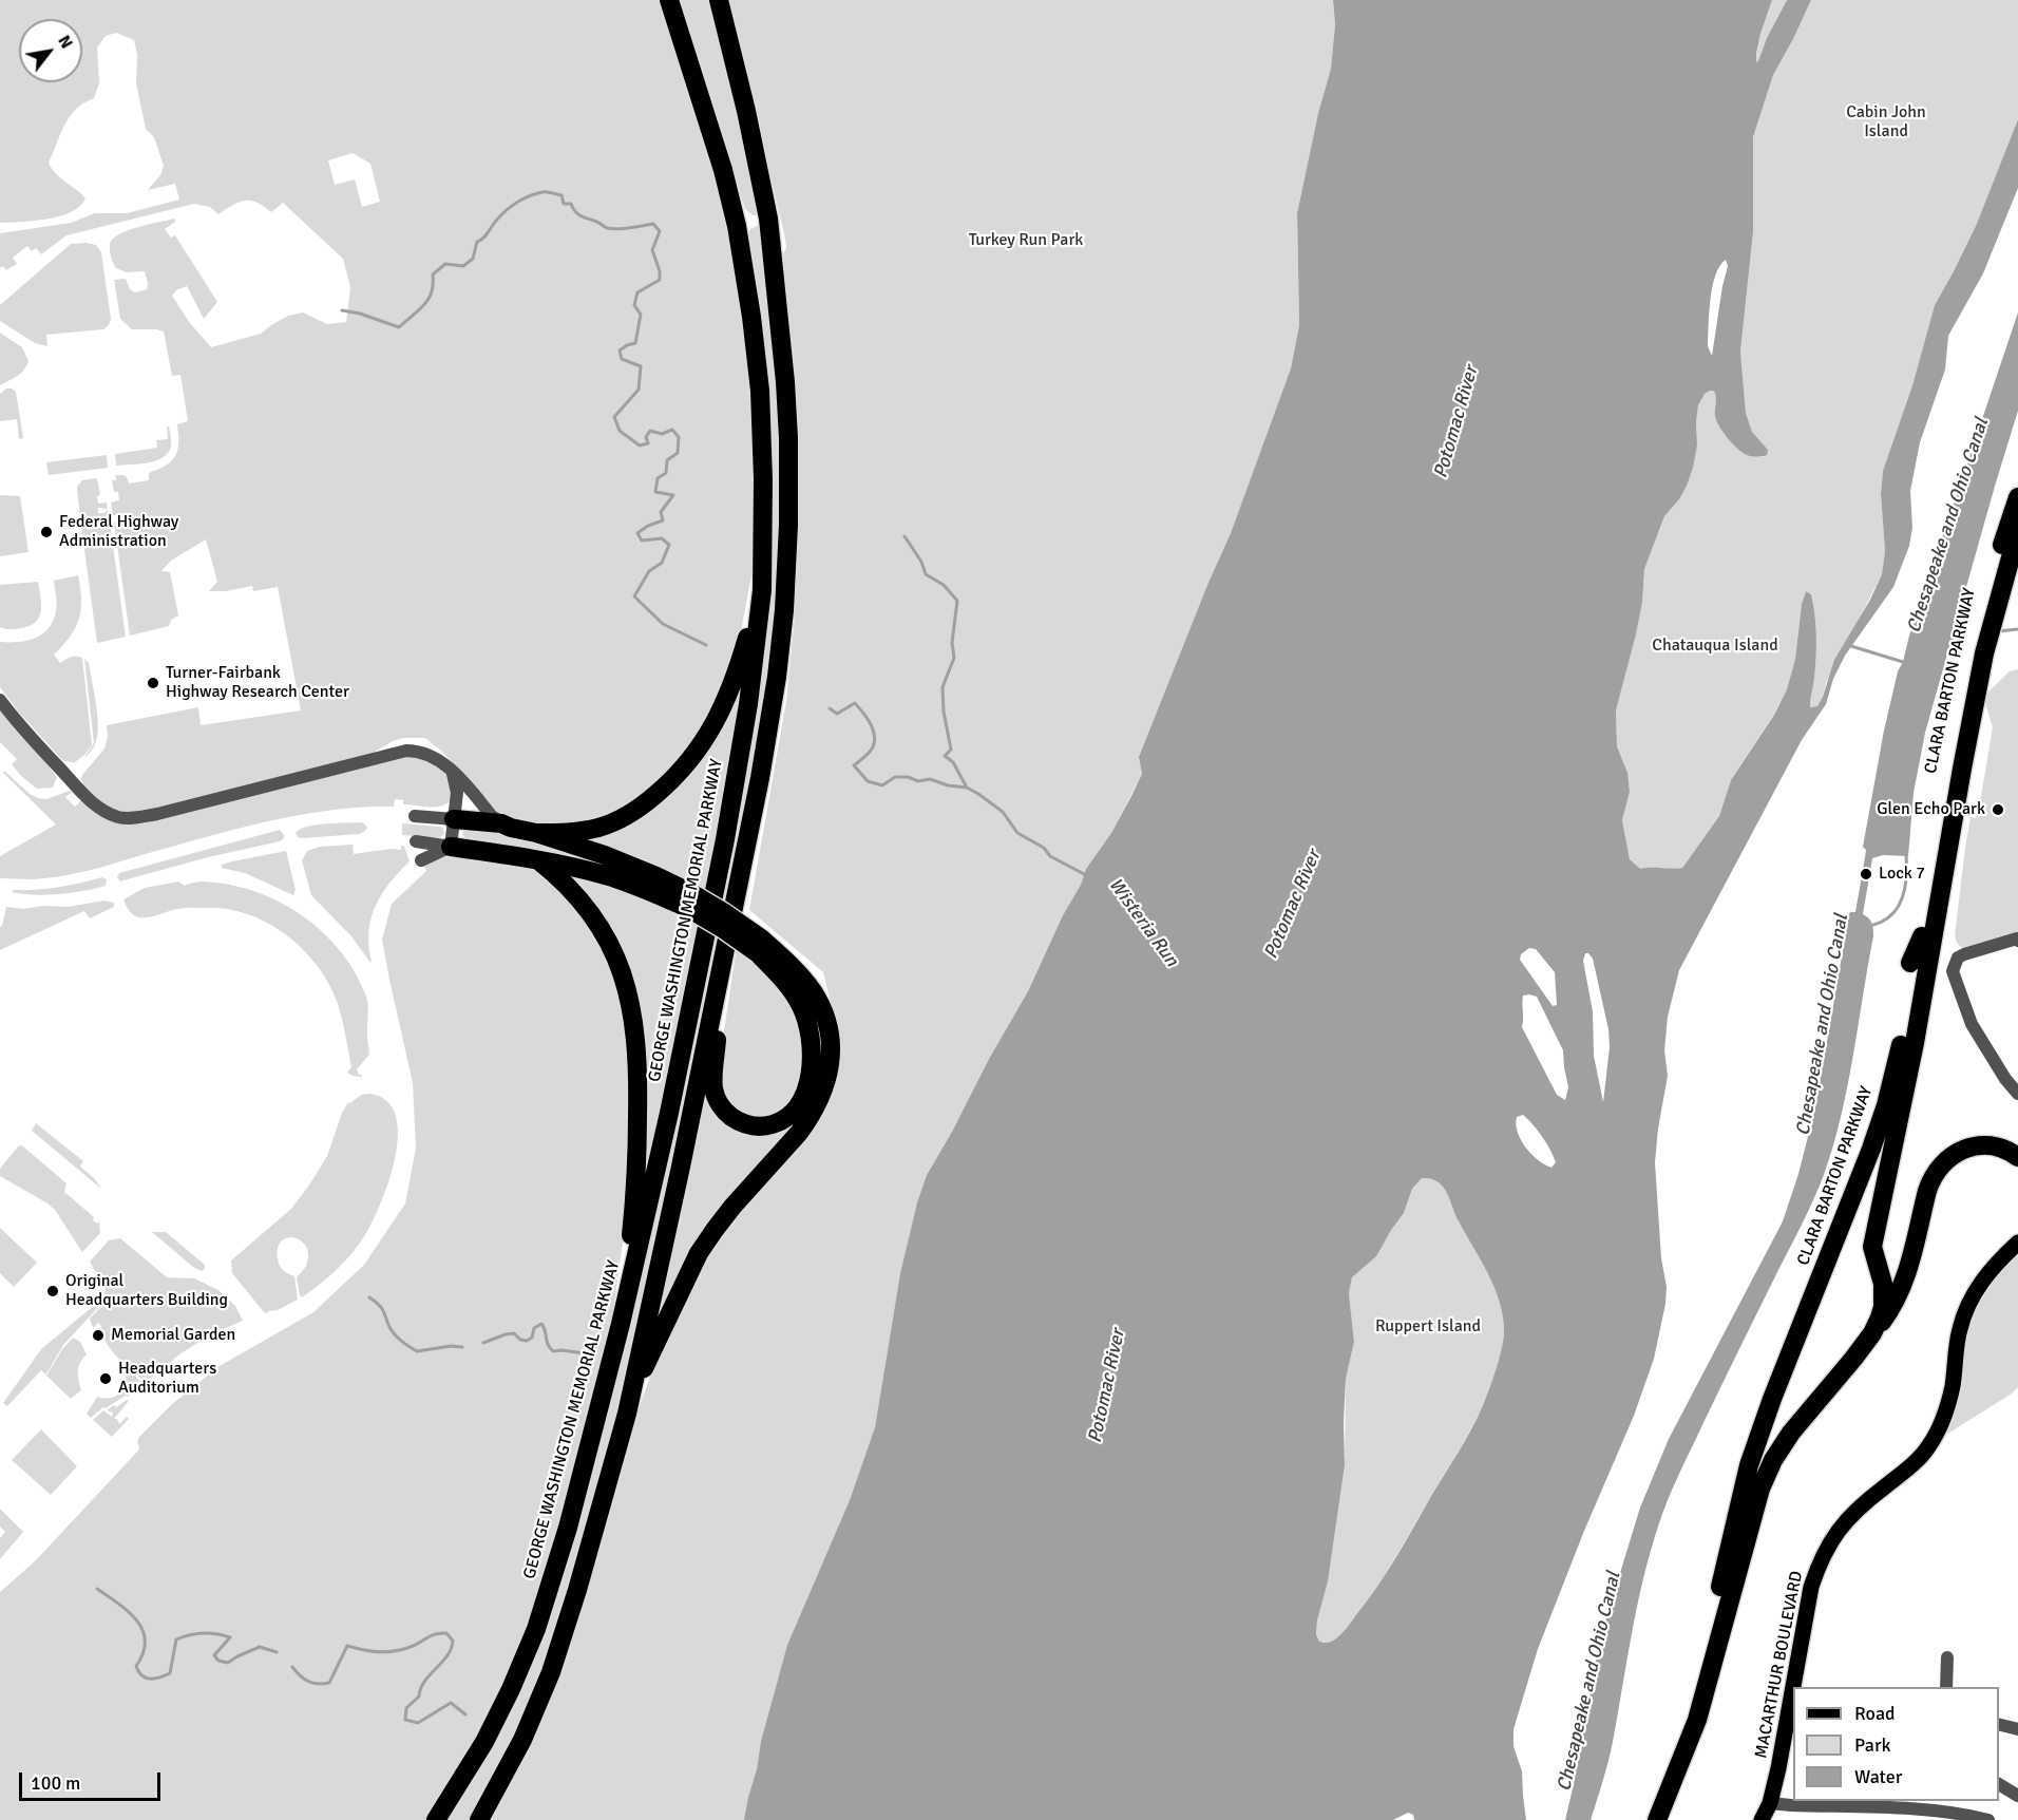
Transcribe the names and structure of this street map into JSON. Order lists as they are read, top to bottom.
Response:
{
  "streets": {
    "highway": ["CLARA BARTON PARKWAY", "GEORGE WASHINGTON MEMORIAL PARKWAY"],
    "main road": ["MACARTHUR BOULEVARD"]
  },
  "water": ["Potomac River", "Chesapeake and Ohio Canal", "Wisteria Run"],
  "parks": [
    "Cabin John Island",
    "Turkey Run Park",
    "Chatauqua Island",
    "Ruppert Island"
  ],
  "places": [
    "Federal Highway Administration",
    "Turner-Fairbank Highway Research Center",
    "Glen Echo Park",
    "Lock 7",
    "Original Headquarters Building",
    "Memorial Garden",
    "Headquarters Auditorium"
  ],
  "legend": ["Road", "Park", "Water"],
  "scale_bar": "100 m",
  "north": "top right"
}
